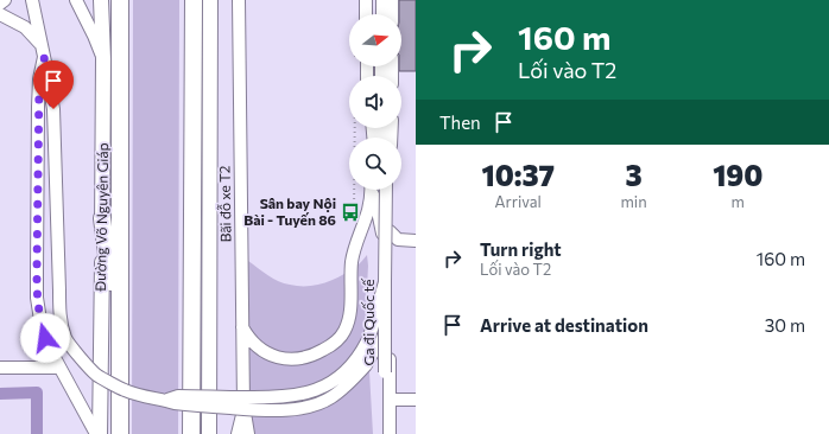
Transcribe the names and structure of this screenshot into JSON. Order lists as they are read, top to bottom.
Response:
{
  "streets": {
    "highway": ["Đường Võ Nguyên Giáp"],
    "lane": ["Bãi đỗ xe T2", "Ga đi Quốc tế"]
  },
  "places": {
    "bus stop": ["Sân bay Nội Bài - Tuyến 86"]
  },
  "north": "right",
  "page": {
    "turn": ["160 m", "Lối vào T2"],
    "then": "Then",
    "eta": [
      "10:37",
      "Arrival",
      "3",
      "min",
      "190",
      "m"
    ],
    "list": [
      {
        "name": "Turn right",
        "note": "Lối vào T2",
        "value": "160 m"
      },
      {
        "name": "Arrive at destination",
        "value": "30 m"
      }
    ]
  }
}
